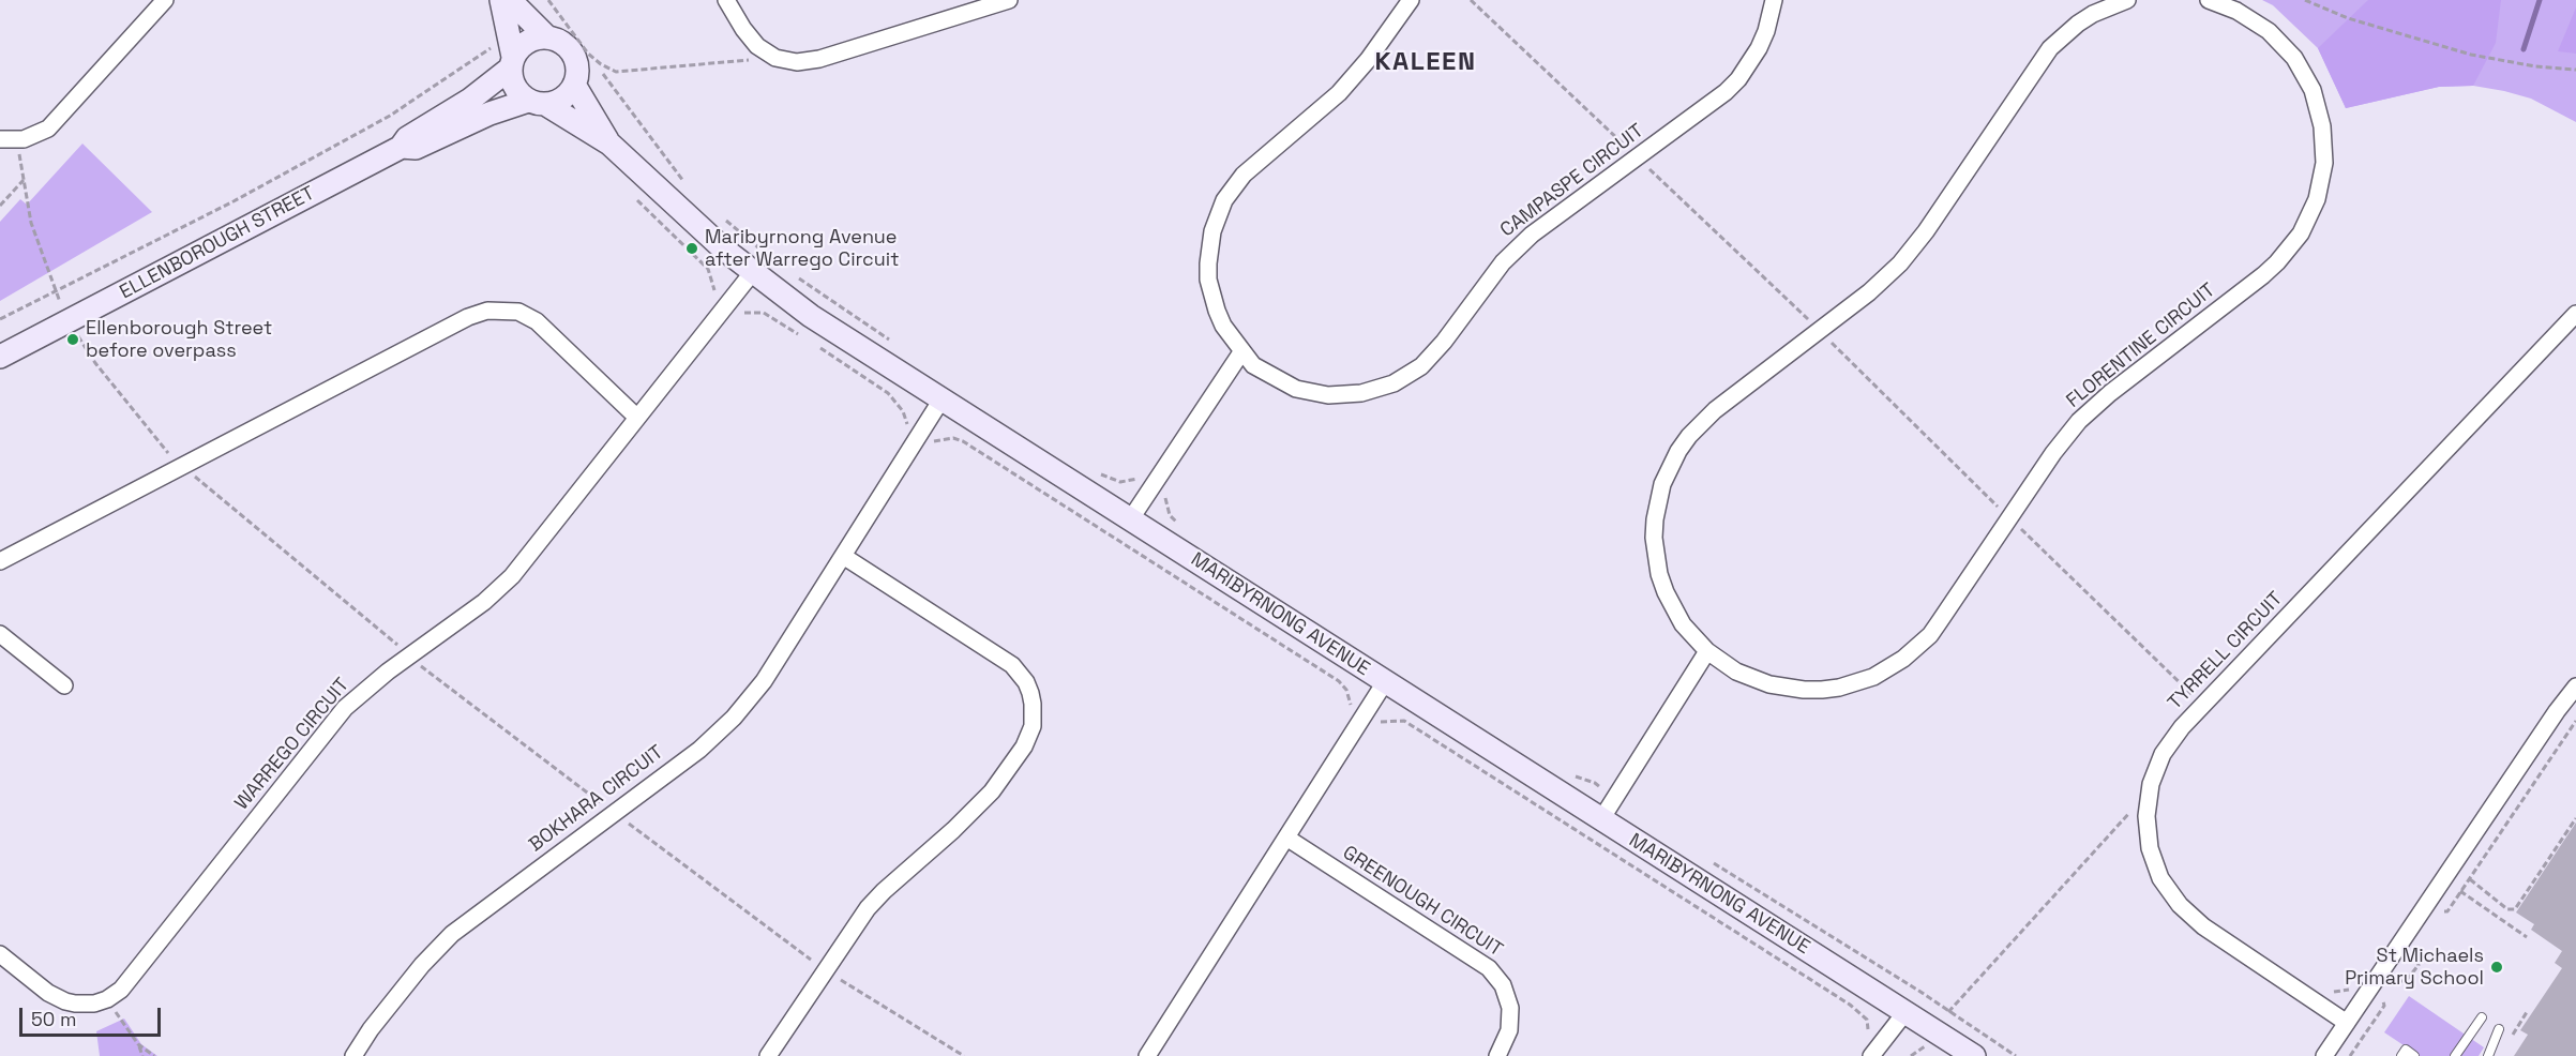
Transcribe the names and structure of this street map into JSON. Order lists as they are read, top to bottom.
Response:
{
  "streets": {
    "street": [
      "CAMPASPE CIRCUIT",
      "ELLENBOROUGH STREET",
      "FLORENTINE CIRCUIT",
      "MARIBYRNONG AVENUE",
      "TYRRELL CIRCUIT",
      "WARREGO CIRCUIT",
      "BOKHARA CIRCUIT",
      "GREENOUGH CIRCUIT"
    ]
  },
  "crossings": [
    ["ELLENBOROUGH STREET", "MARIBYRNONG AVENUE"],
    ["MARIBYRNONG AVENUE", "WARREGO CIRCUIT"],
    ["MARIBYRNONG AVENUE", "BOKHARA CIRCUIT"]
  ],
  "districts": ["KALEEN"],
  "places": ["Maribyrnong Avenue after Warrego Circuit", "Ellenborough Street before overpass", "St Michaels Primary School"],
  "scale_bar": "50 m"
}
